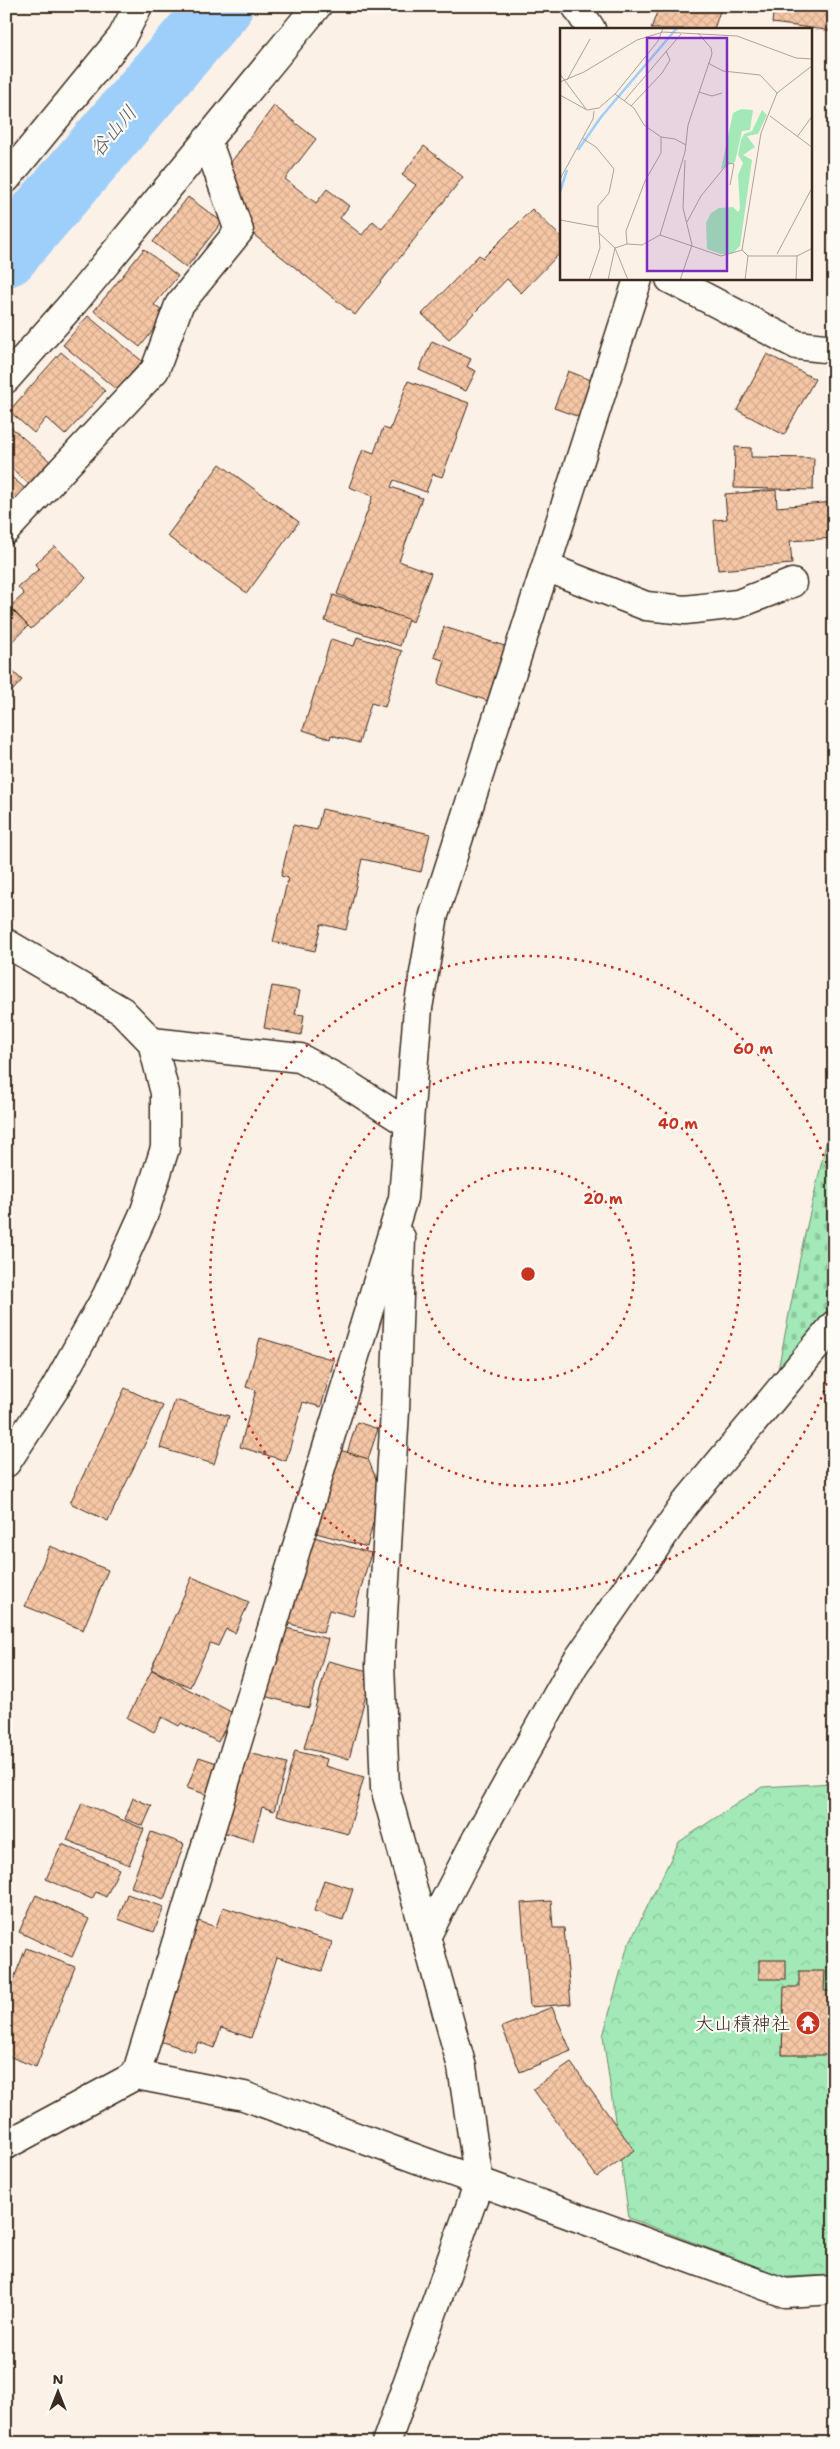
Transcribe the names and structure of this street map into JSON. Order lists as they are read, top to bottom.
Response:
{
  "water": ["谷山川"],
  "places": {
    "temple": ["大山積神社"]
  },
  "north": "top",
  "rings": ["60 m", "40 m", "20 m"]
}
